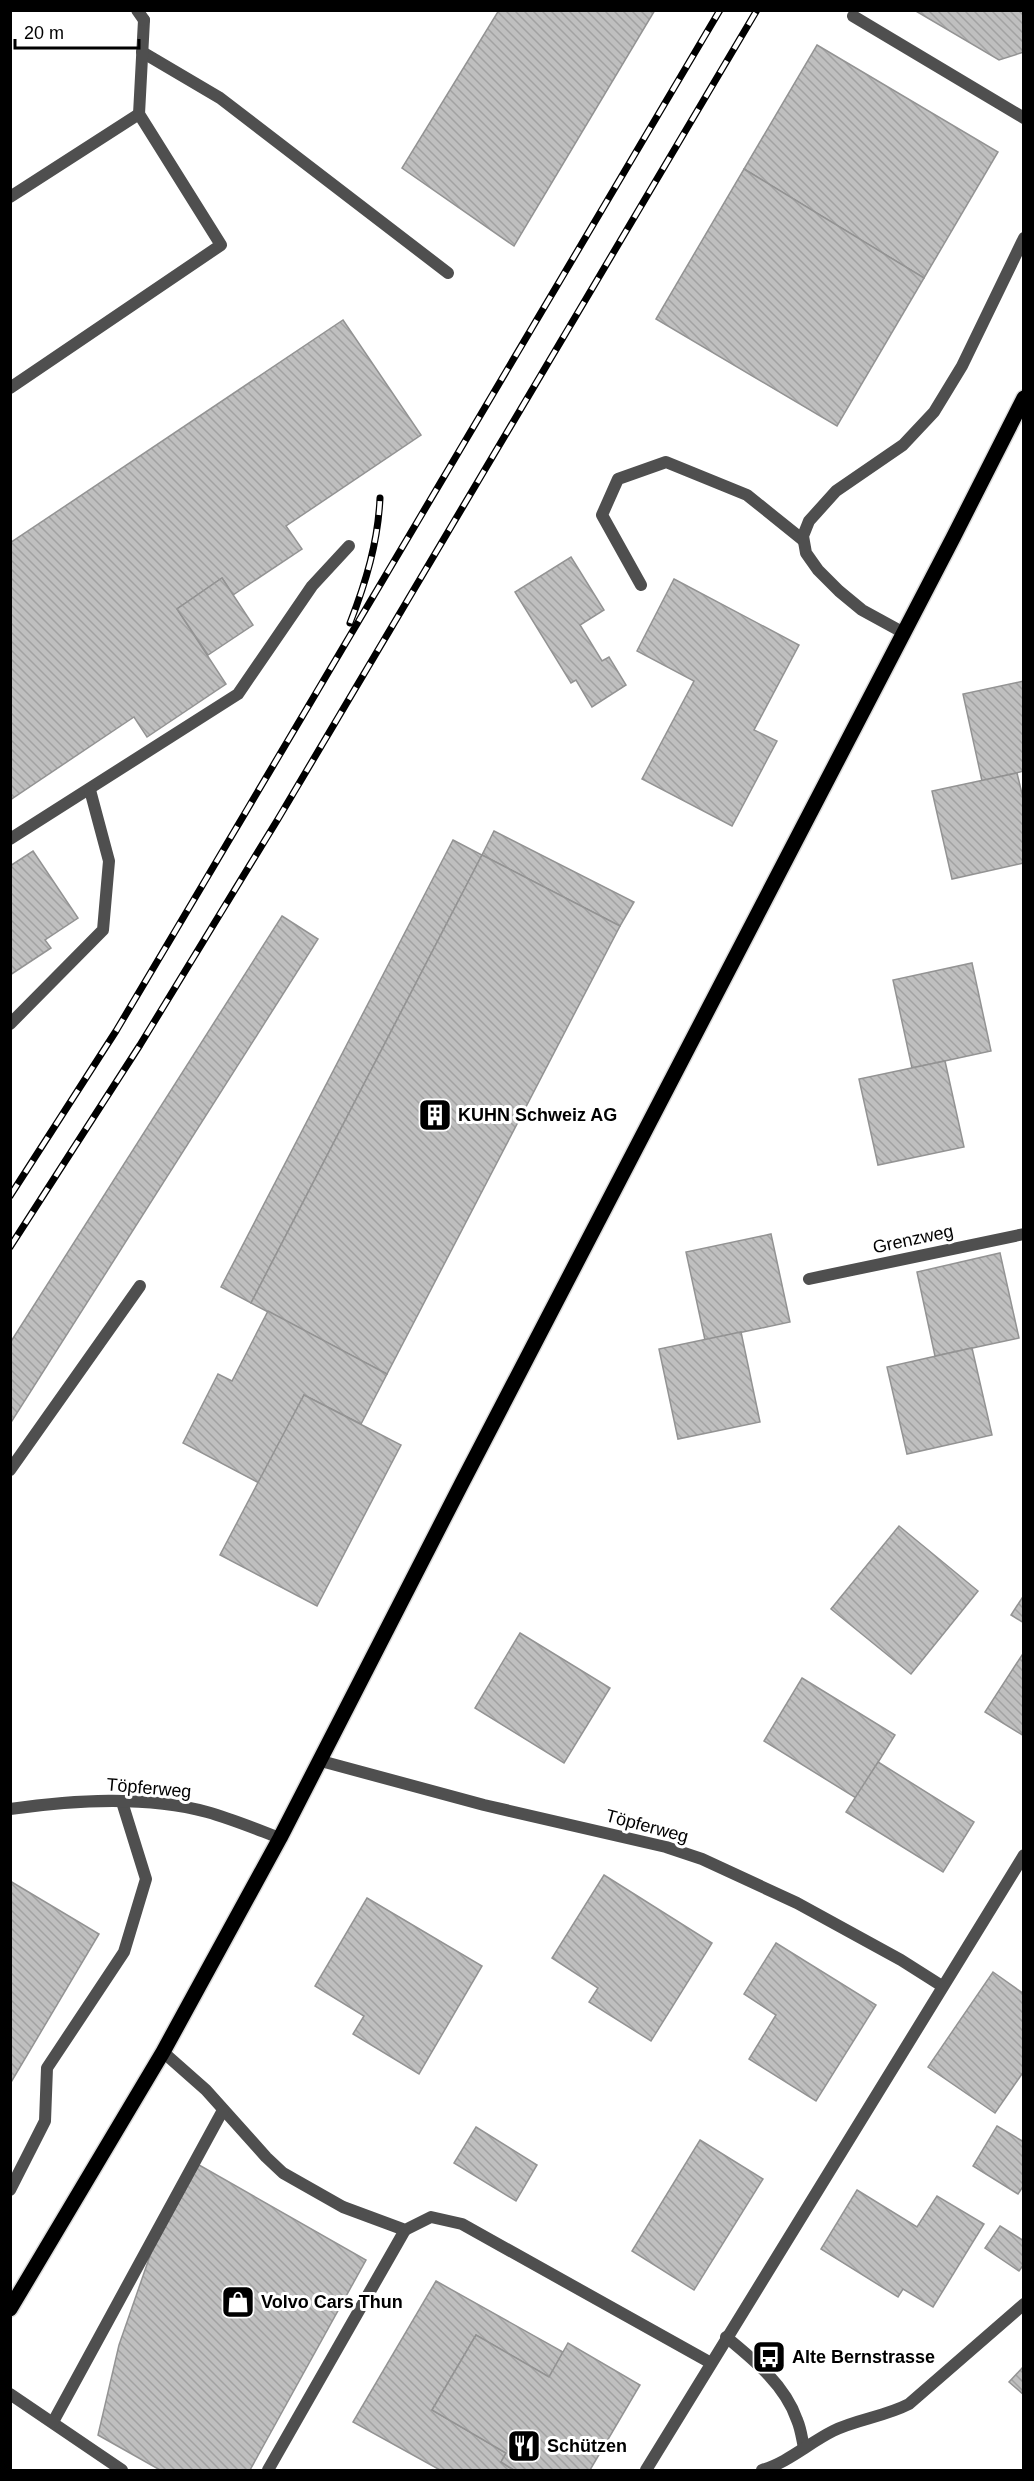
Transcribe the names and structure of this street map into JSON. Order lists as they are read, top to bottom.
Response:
{
  "streets": {
    "street": ["Grenzweg", "Töpferweg"]
  },
  "places": {
    "building": ["KUHN Schweiz AG"],
    "shop": ["Volvo Cars Thun"],
    "bus stop": ["Alte Bernstrasse"],
    "restaurant": ["Schützen"]
  },
  "scale_bar": "20 m"
}
